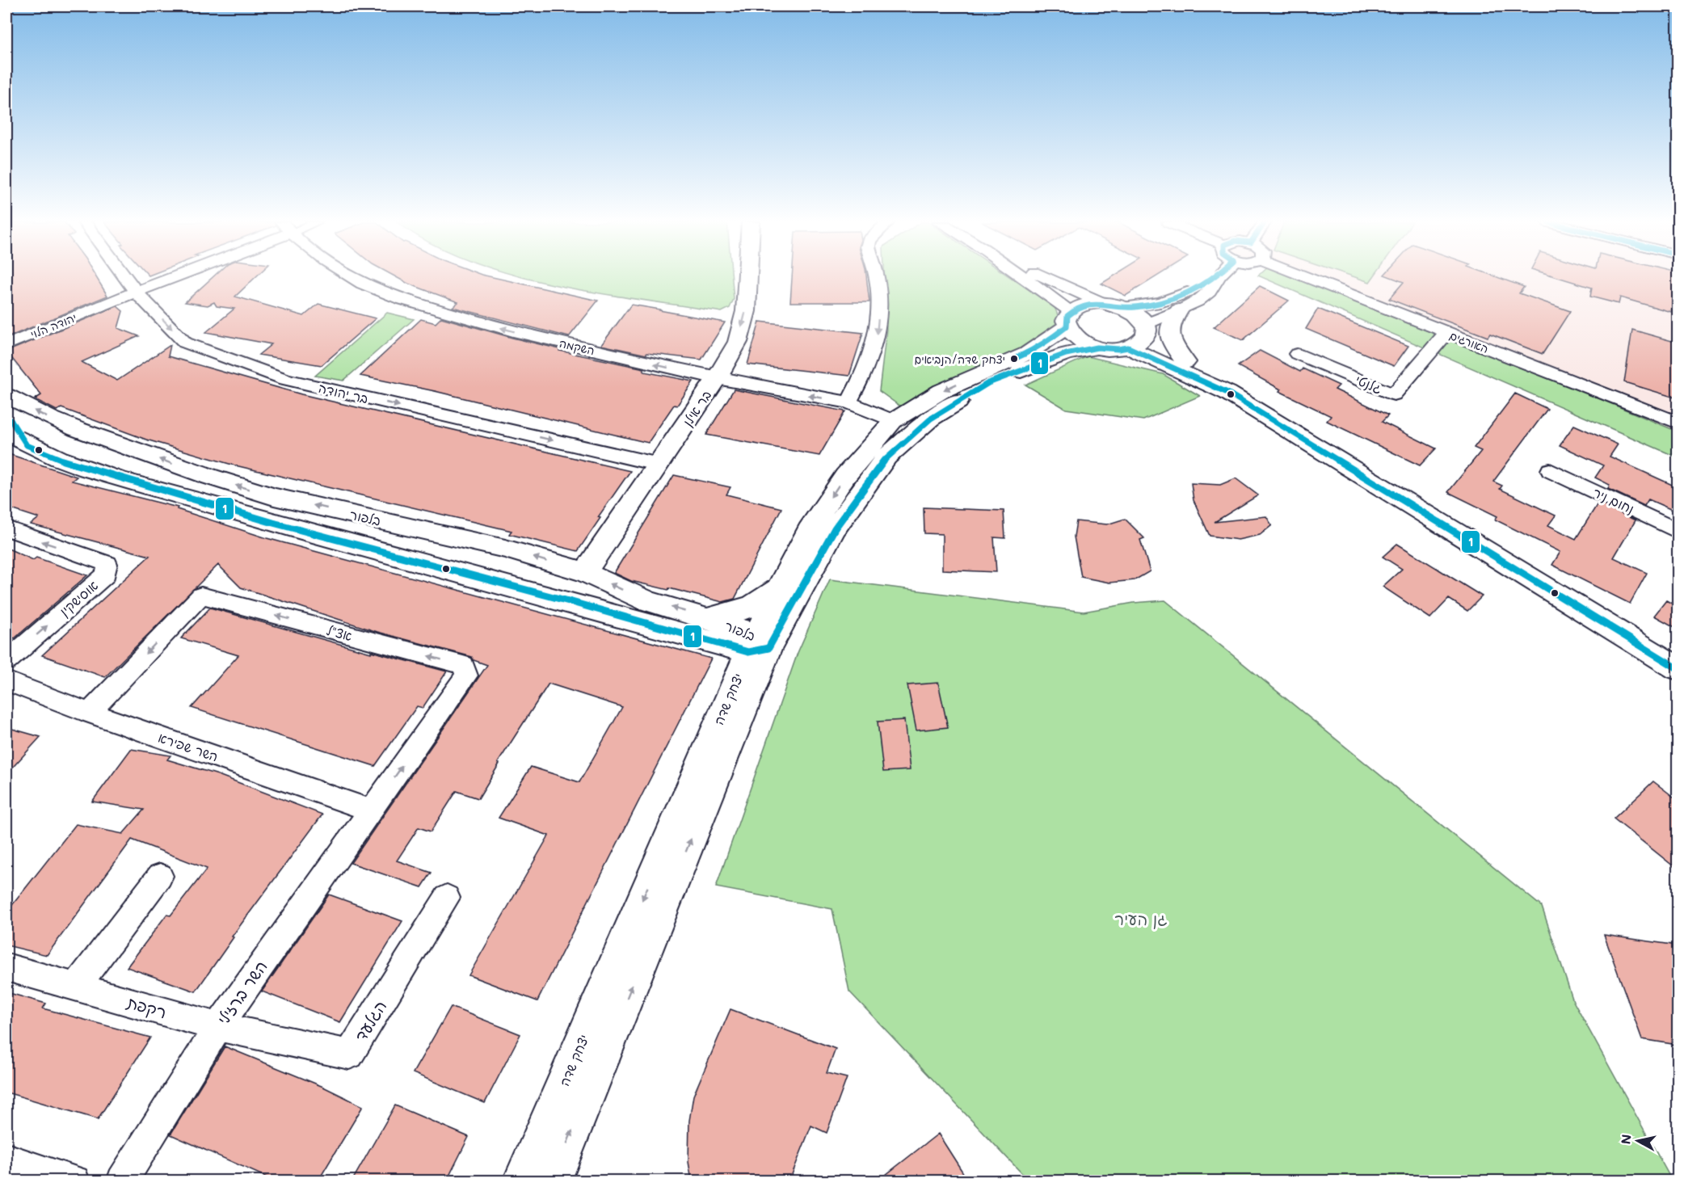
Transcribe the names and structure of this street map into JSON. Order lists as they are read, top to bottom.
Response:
{
  "streets": {
    "street": [
      "יהודה הלוי",
      "האורגים",
      "השקמה",
      "גלנטי",
      "בר יהודה",
      "בר אילן",
      "נחום ניר",
      "בלפור",
      "אוסישקין",
      "אצ\"ל",
      "יצחק שדה",
      "השר שפירא",
      "השר ברזילי",
      "רקפת",
      "הגלעד"
    ]
  },
  "crossings": [
    ["יהודה הלוי", "בר יהודה"],
    ["האורגים", "גלנטי"],
    ["השקמה", "בר אילן"],
    ["השקמה", "יצחק שדה"],
    ["בר יהודה", "בר אילן"],
    ["בר אילן", "בלפור"],
    ["בלפור", "יצחק שדה"],
    ["אצ\"ל", "השר שפירא"],
    ["אצ\"ל", "השר ברזילי"],
    ["השר שפירא", "השר ברזילי"],
    ["השר ברזילי", "רקפת"],
    ["השר ברזילי", "הגלעד"],
    ["רקפת", "הגלעד"]
  ],
  "one_way": ["השקמה", "בר יהודה"],
  "parks": ["גן העיר"],
  "places": ["יצחק שדה/הנביאים"],
  "lines": ["transit line 1"],
  "north": "left"
}
